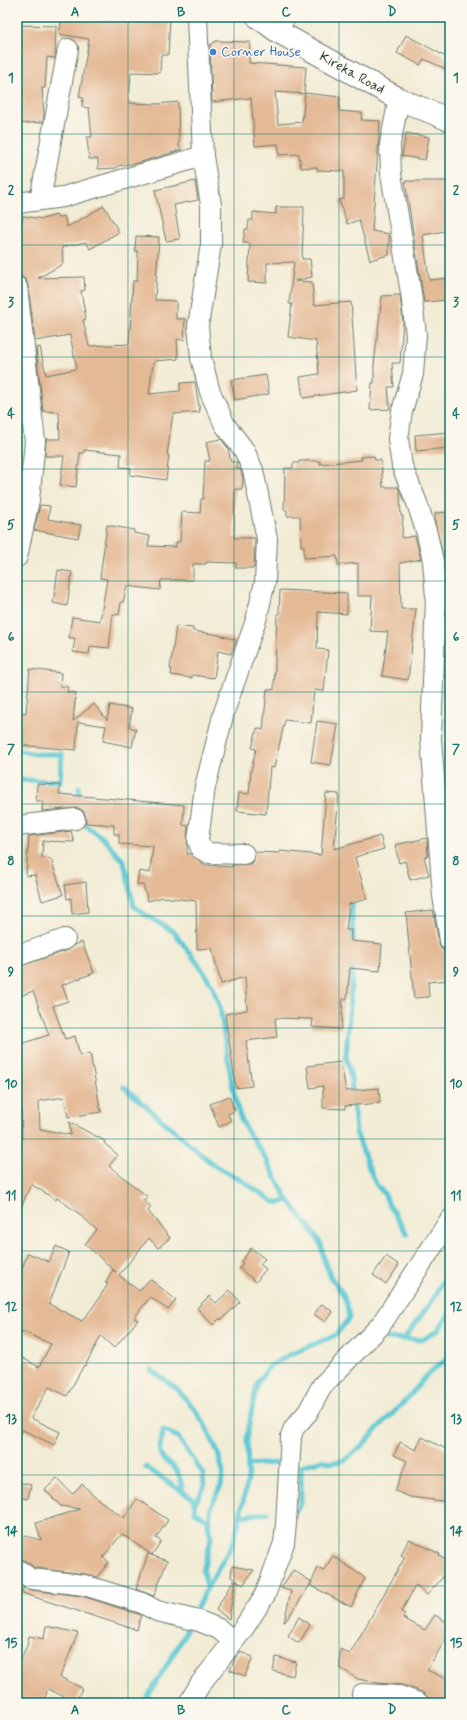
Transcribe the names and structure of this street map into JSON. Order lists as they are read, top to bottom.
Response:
{
  "streets": {
    "main road": ["Kireka Road"]
  },
  "places": ["Corner House"],
  "grid": {
    "columns": [
      "A",
      "B",
      "C",
      "D"
    ],
    "rows": [
      "1",
      "2",
      "3",
      "4",
      "5",
      "6",
      "7",
      "8",
      "9",
      "10",
      "11",
      "12",
      "13",
      "14",
      "15"
    ]
  }
}
